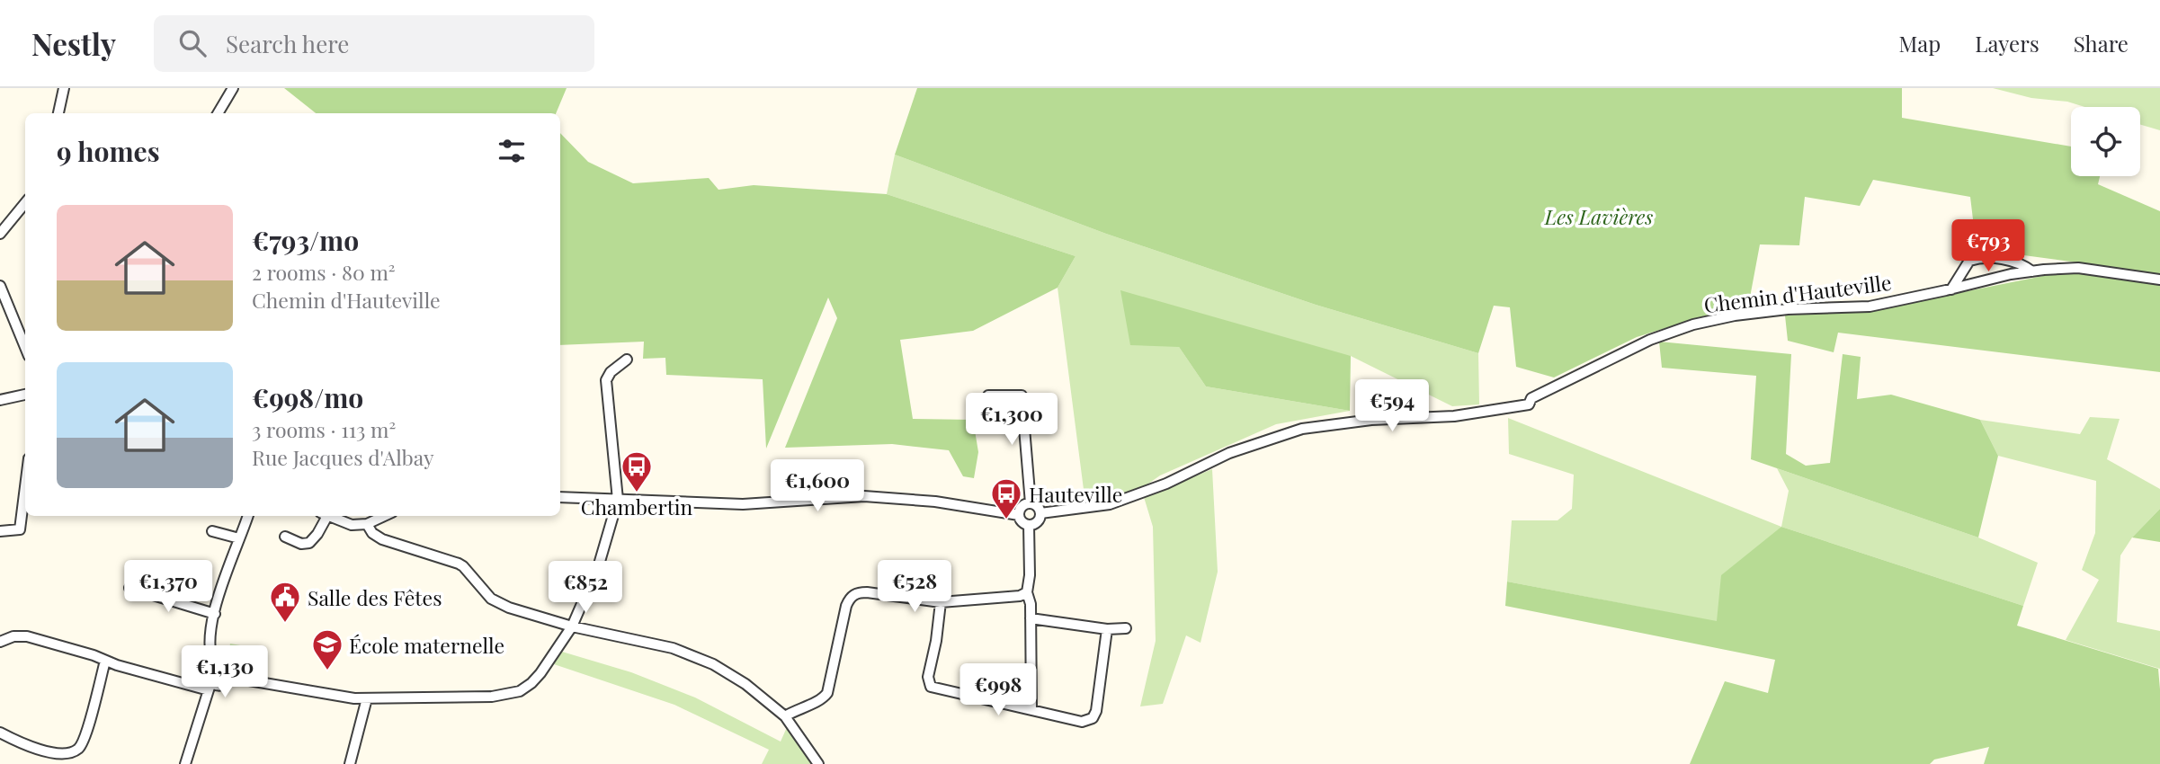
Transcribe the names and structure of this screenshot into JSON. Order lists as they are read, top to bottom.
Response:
{
  "streets": {
    "street": ["Chemin d'Hauteville"]
  },
  "parks": ["Les Lavières"],
  "places": {
    "bus stop": ["Chambertin", "Hauteville"],
    "public building": ["Salle des Fêtes"],
    "school or university": ["École maternelle"]
  },
  "page": {
    "header": "Nestly",
    "search": "Search here",
    "nav": ["Map", "Layers", "Share"],
    "heading": "9 homes",
    "list": [
      {
        "name": "€793/mo",
        "note": "2 rooms · 80 m² · Chemin d'Hauteville"
      },
      {
        "name": "€998/mo",
        "note": "3 rooms · 113 m² · Rue Jacques d'Albay"
      }
    ],
    "price": [
      "€793",
      "€594",
      "€1,300",
      "€1,600",
      "€1,370",
      "€528",
      "€852",
      "€1,130",
      "€998"
    ]
  }
}
